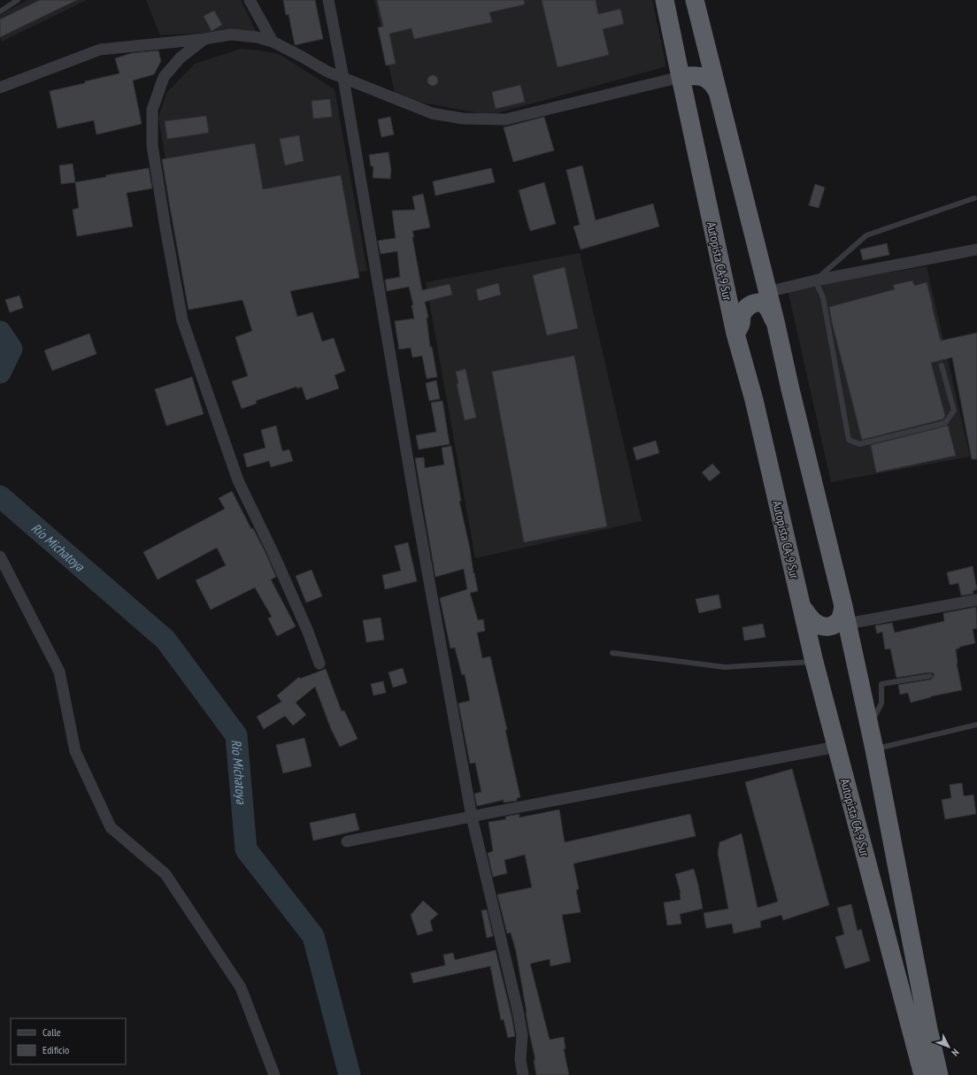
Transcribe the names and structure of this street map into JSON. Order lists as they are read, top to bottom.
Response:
{
  "streets": {
    "highway": ["Autopista CA-9 Sur"]
  },
  "water": ["Río Michatoya"],
  "legend": ["Calle", "Edificio"],
  "north": "bottom right"
}
